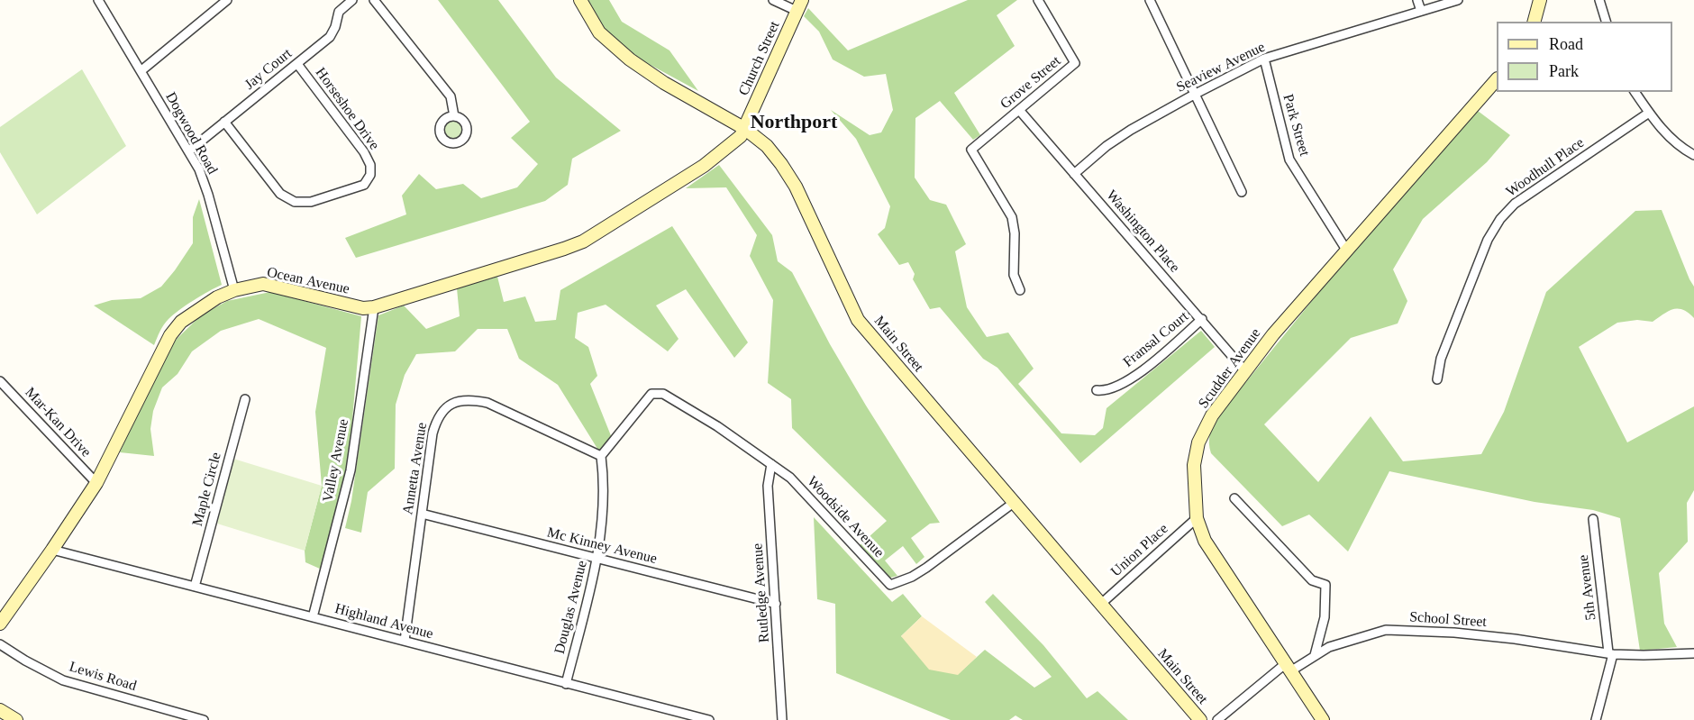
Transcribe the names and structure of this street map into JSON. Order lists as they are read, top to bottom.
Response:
{
  "streets": {
    "main road": [
      "Church Street",
      "Ocean Avenue",
      "Main Street",
      "Scudder Avenue"
    ],
    "street": [
      "Seaview Avenue",
      "Jay Court",
      "Grove Street",
      "Horseshoe Drive",
      "Park Street",
      "Dogwood Road",
      "Woodhull Place",
      "Washington Place",
      "Fransal Court",
      "Mar-Kan Drive",
      "Valley Avenue",
      "Annetta Avenue",
      "Maple Circle",
      "Woodside Avenue",
      "Mc Kinney Avenue",
      "Union Place",
      "5th Avenue",
      "Rutledge Avenue",
      "Douglas Avenue",
      "School Street",
      "Highland Avenue",
      "Lewis Road"
    ]
  },
  "crossings": [
    ["Church Street", "Ocean Avenue"],
    ["Church Street", "Main Street"],
    ["Seaview Avenue", "Park Street"],
    ["Seaview Avenue", "Washington Place"],
    ["Jay Court", "Horseshoe Drive"],
    ["Jay Court", "Dogwood Road"],
    ["Grove Street", "Washington Place"],
    ["Park Street", "Scudder Avenue"],
    ["Dogwood Road", "Ocean Avenue"],
    ["Washington Place", "Fransal Court"],
    ["Washington Place", "Scudder Avenue"],
    ["Ocean Avenue", "Main Street"],
    ["Ocean Avenue", "Mar-Kan Drive"],
    ["Ocean Avenue", "Valley Avenue"],
    ["Ocean Avenue", "Highland Avenue"],
    ["Main Street", "Woodside Avenue"],
    ["Main Street", "Union Place"],
    ["Scudder Avenue", "Union Place"],
    ["Scudder Avenue", "School Street"],
    ["Valley Avenue", "Highland Avenue"],
    ["Annetta Avenue", "Woodside Avenue"],
    ["Annetta Avenue", "Mc Kinney Avenue"],
    ["Annetta Avenue", "Douglas Avenue"],
    ["Annetta Avenue", "Highland Avenue"],
    ["Maple Circle", "Highland Avenue"],
    ["Woodside Avenue", "Rutledge Avenue"],
    ["Woodside Avenue", "Douglas Avenue"],
    ["Mc Kinney Avenue", "Rutledge Avenue"],
    ["Mc Kinney Avenue", "Douglas Avenue"],
    ["5th Avenue", "School Street"],
    ["Douglas Avenue", "Highland Avenue"]
  ],
  "districts": ["Northport"],
  "legend": ["Road", "Park"]
}
